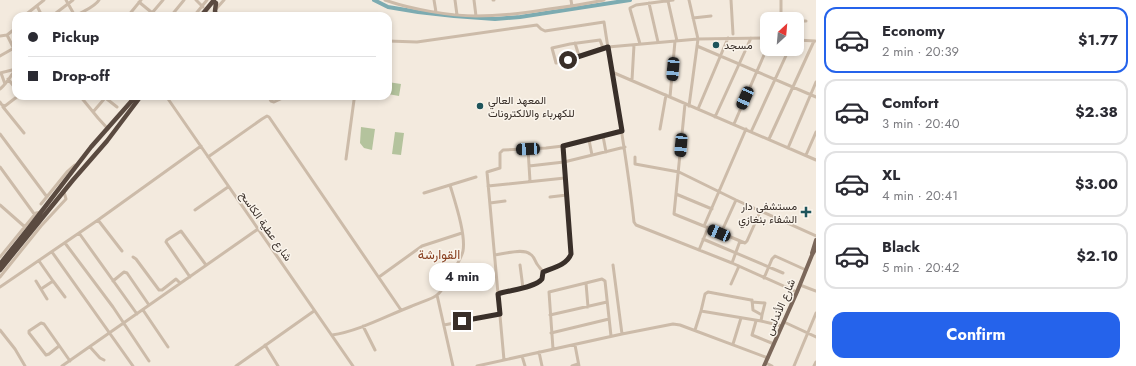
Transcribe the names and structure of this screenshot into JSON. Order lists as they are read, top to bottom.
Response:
{
  "streets": {
    "main road": ["شارع الأندلس"],
    "street": ["شارع عطية الكاسح"]
  },
  "districts": ["القوارشة"],
  "places": {
    "other": ["مسجد", "المعهد العالي للكهرباء والالكترونات"],
    "health": ["مستشفى دار الشفاء بنغازي"]
  },
  "north": "top right",
  "page": {
    "list": [
      {
        "name": "Economy",
        "note": "2 min · 20:39",
        "value": "$1.77"
      },
      {
        "name": "Comfort",
        "note": "3 min · 20:40",
        "value": "$2.38"
      },
      {
        "name": "XL",
        "note": "4 min · 20:41",
        "value": "$3.00"
      },
      {
        "name": "Black",
        "note": "5 min · 20:42",
        "value": "$2.10"
      }
    ],
    "banner": ["Pickup", "Drop-off"],
    "bubble": "4 min",
    "buttons": "Confirm"
  }
}
